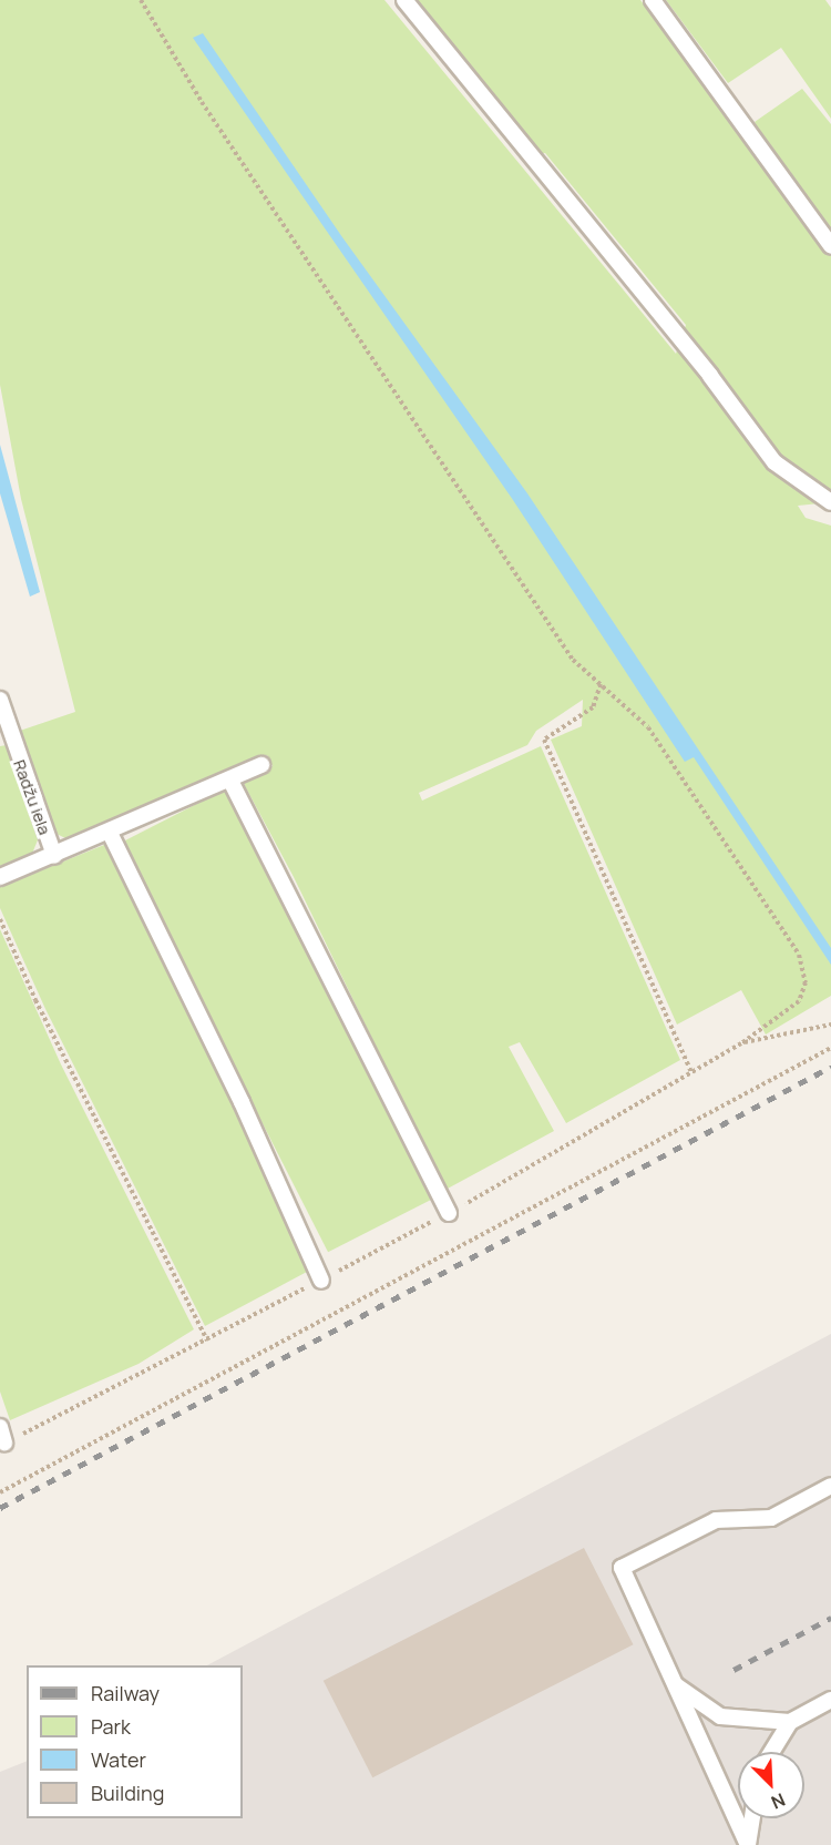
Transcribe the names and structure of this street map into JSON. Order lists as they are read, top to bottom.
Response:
{
  "streets": {
    "lane": ["Radžu iela"]
  },
  "legend": [
    "Railway",
    "Park",
    "Water",
    "Building"
  ],
  "north": "bottom right"
}
